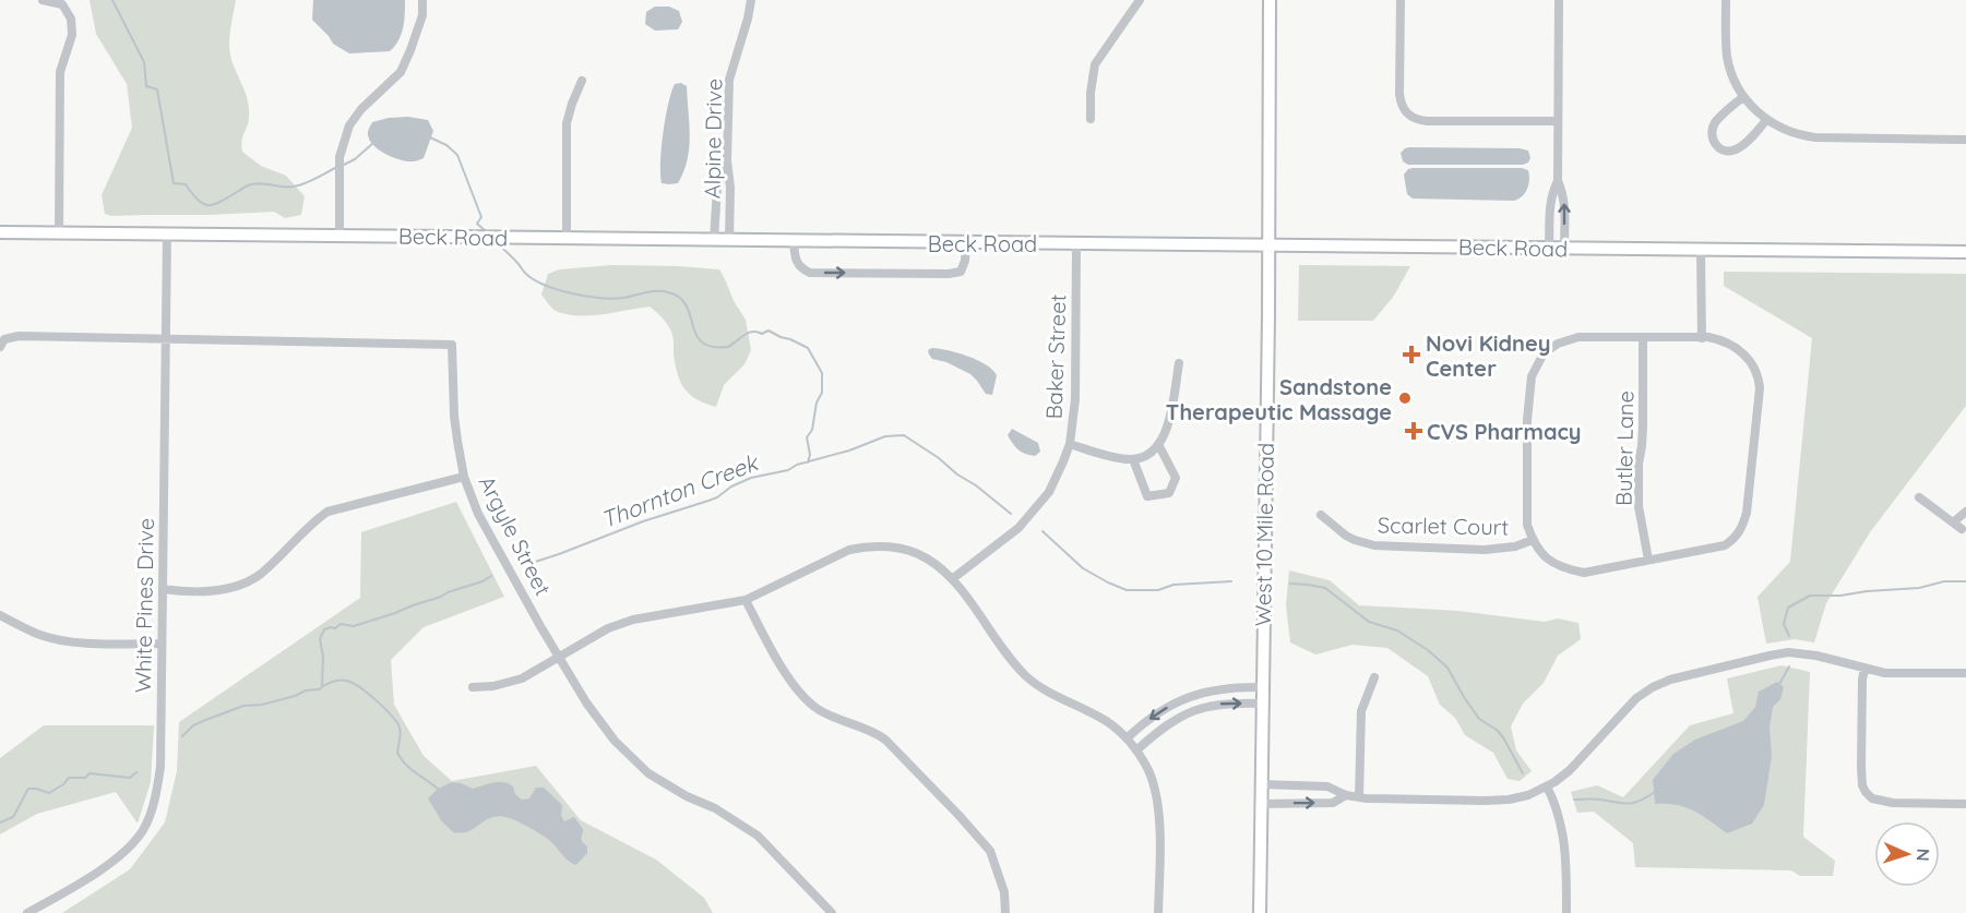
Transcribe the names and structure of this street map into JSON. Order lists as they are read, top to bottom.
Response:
{
  "streets": {
    "main road": ["Beck Road", "West 10 Mile Road"],
    "street": [
      "Alpine Drive",
      "Baker Street",
      "Butler Lane",
      "Scarlet Court",
      "Argyle Street",
      "White Pines Drive"
    ]
  },
  "crossings": [
    ["Alpine Drive", "Beck Road"],
    ["Beck Road", "Baker Street"],
    ["Beck Road", "West 10 Mile Road"],
    ["Beck Road", "White Pines Drive"],
    ["Argyle Street", "White Pines Drive"]
  ],
  "water": ["Thornton Creek"],
  "places": {
    "health": ["Novi Kidney Center", "CVS Pharmacy"],
    "other": ["Sandstone Therapeutic Massage"]
  },
  "north": "right"
}
